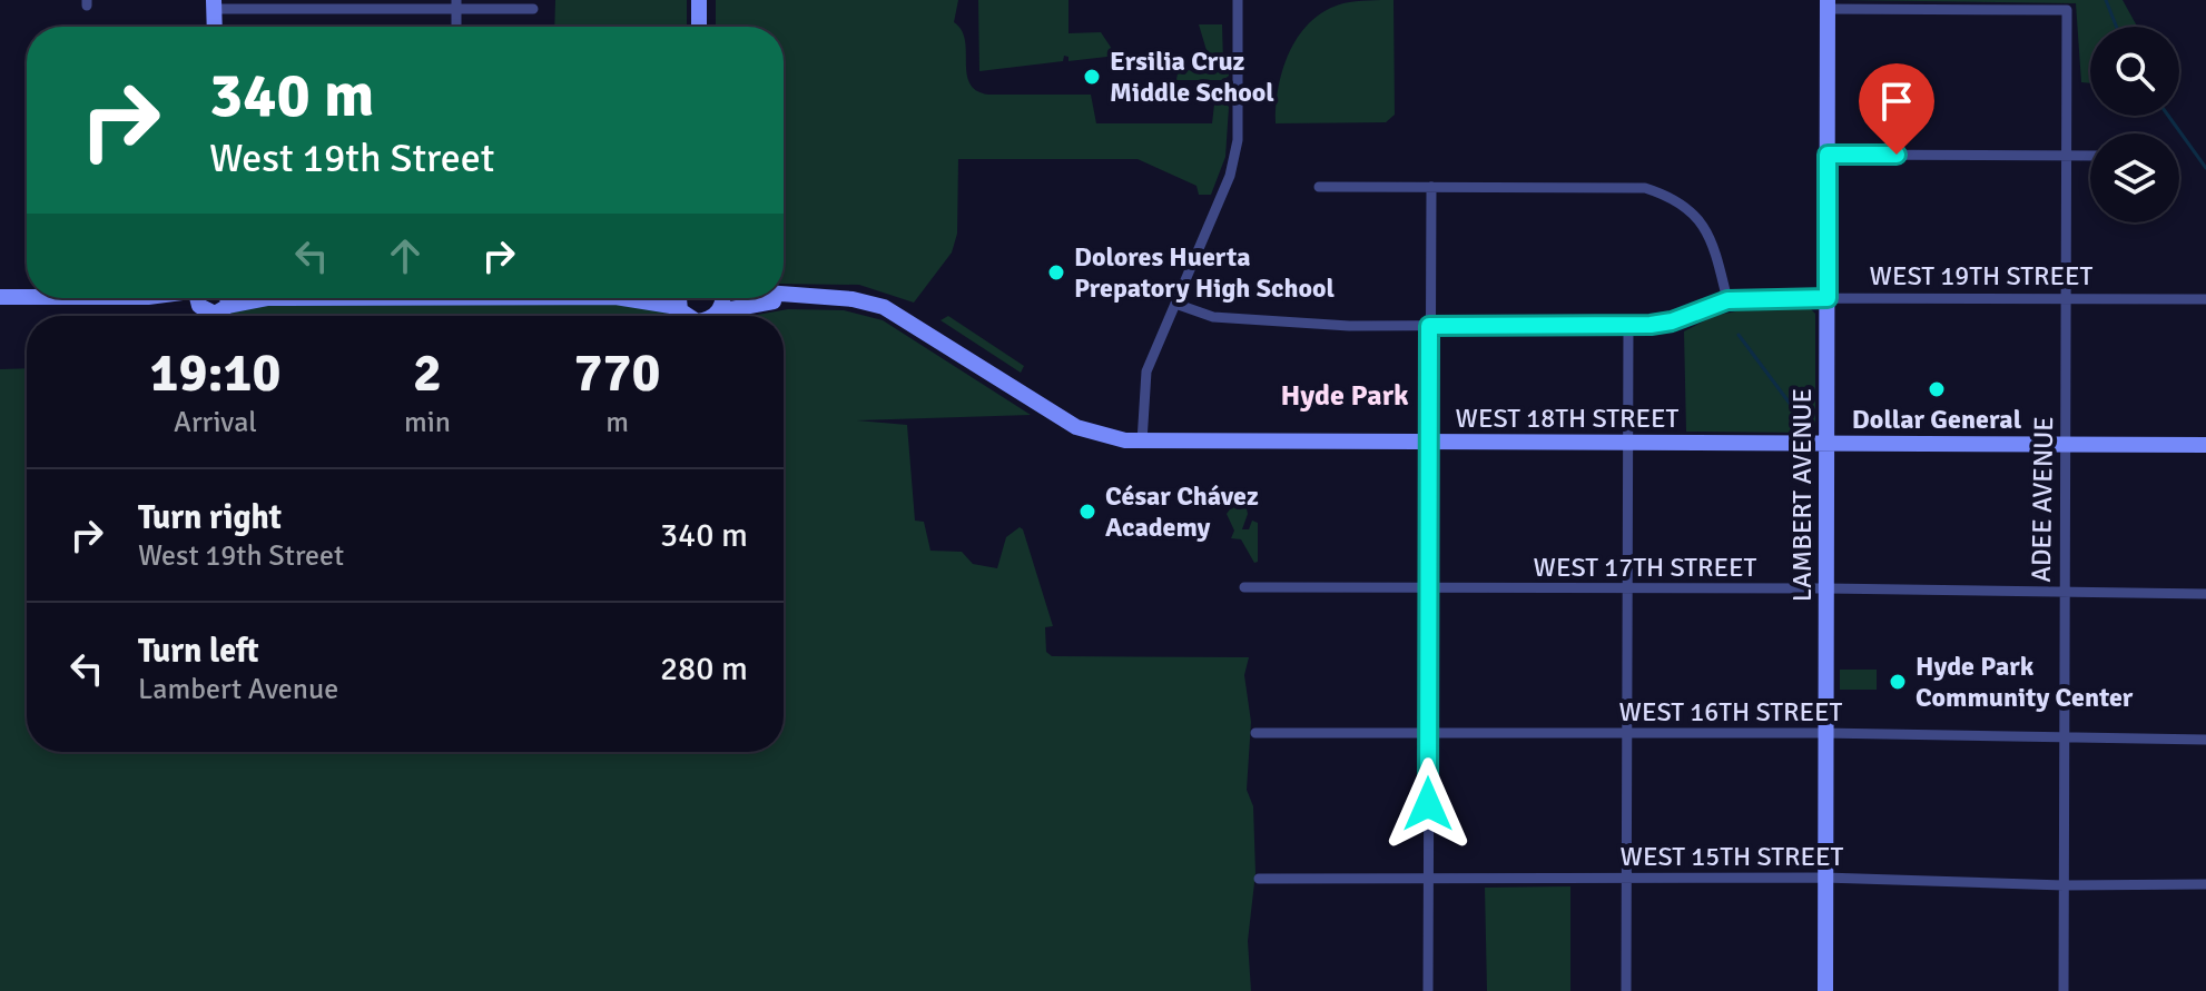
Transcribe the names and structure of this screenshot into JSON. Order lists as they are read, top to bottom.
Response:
{
  "streets": {
    "street": [
      "WEST 19TH STREET",
      "WEST 18TH STREET",
      "LAMBERT AVENUE",
      "ADEE AVENUE",
      "WEST 17TH STREET",
      "WEST 16TH STREET",
      "WEST 15TH STREET"
    ]
  },
  "crossings": [
    ["WEST 19TH STREET", "LAMBERT AVENUE"],
    ["WEST 19TH STREET", "ADEE AVENUE"],
    ["WEST 18TH STREET", "LAMBERT AVENUE"],
    ["WEST 18TH STREET", "ADEE AVENUE"],
    ["LAMBERT AVENUE", "ADEE AVENUE"],
    ["LAMBERT AVENUE", "WEST 17TH STREET"],
    ["LAMBERT AVENUE", "WEST 16TH STREET"],
    ["LAMBERT AVENUE", "WEST 15TH STREET"],
    ["ADEE AVENUE", "WEST 17TH STREET"],
    ["ADEE AVENUE", "WEST 16TH STREET"],
    ["ADEE AVENUE", "WEST 15TH STREET"]
  ],
  "districts": ["Hyde Park"],
  "places": [
    "Ersilia Cruz Middle School",
    "Dolores Huerta Prepatory High School",
    "Dollar General",
    "César Chávez Academy",
    "Hyde Park Community Center"
  ],
  "page": {
    "turn": ["340 m", "West 19th Street"],
    "eta": [
      "19:10",
      "Arrival",
      "2",
      "min",
      "770",
      "m"
    ],
    "list": [
      {
        "name": "Turn right",
        "note": "West 19th Street",
        "value": "340 m"
      },
      {
        "name": "Turn left",
        "note": "Lambert Avenue",
        "value": "280 m"
      }
    ]
  }
}
